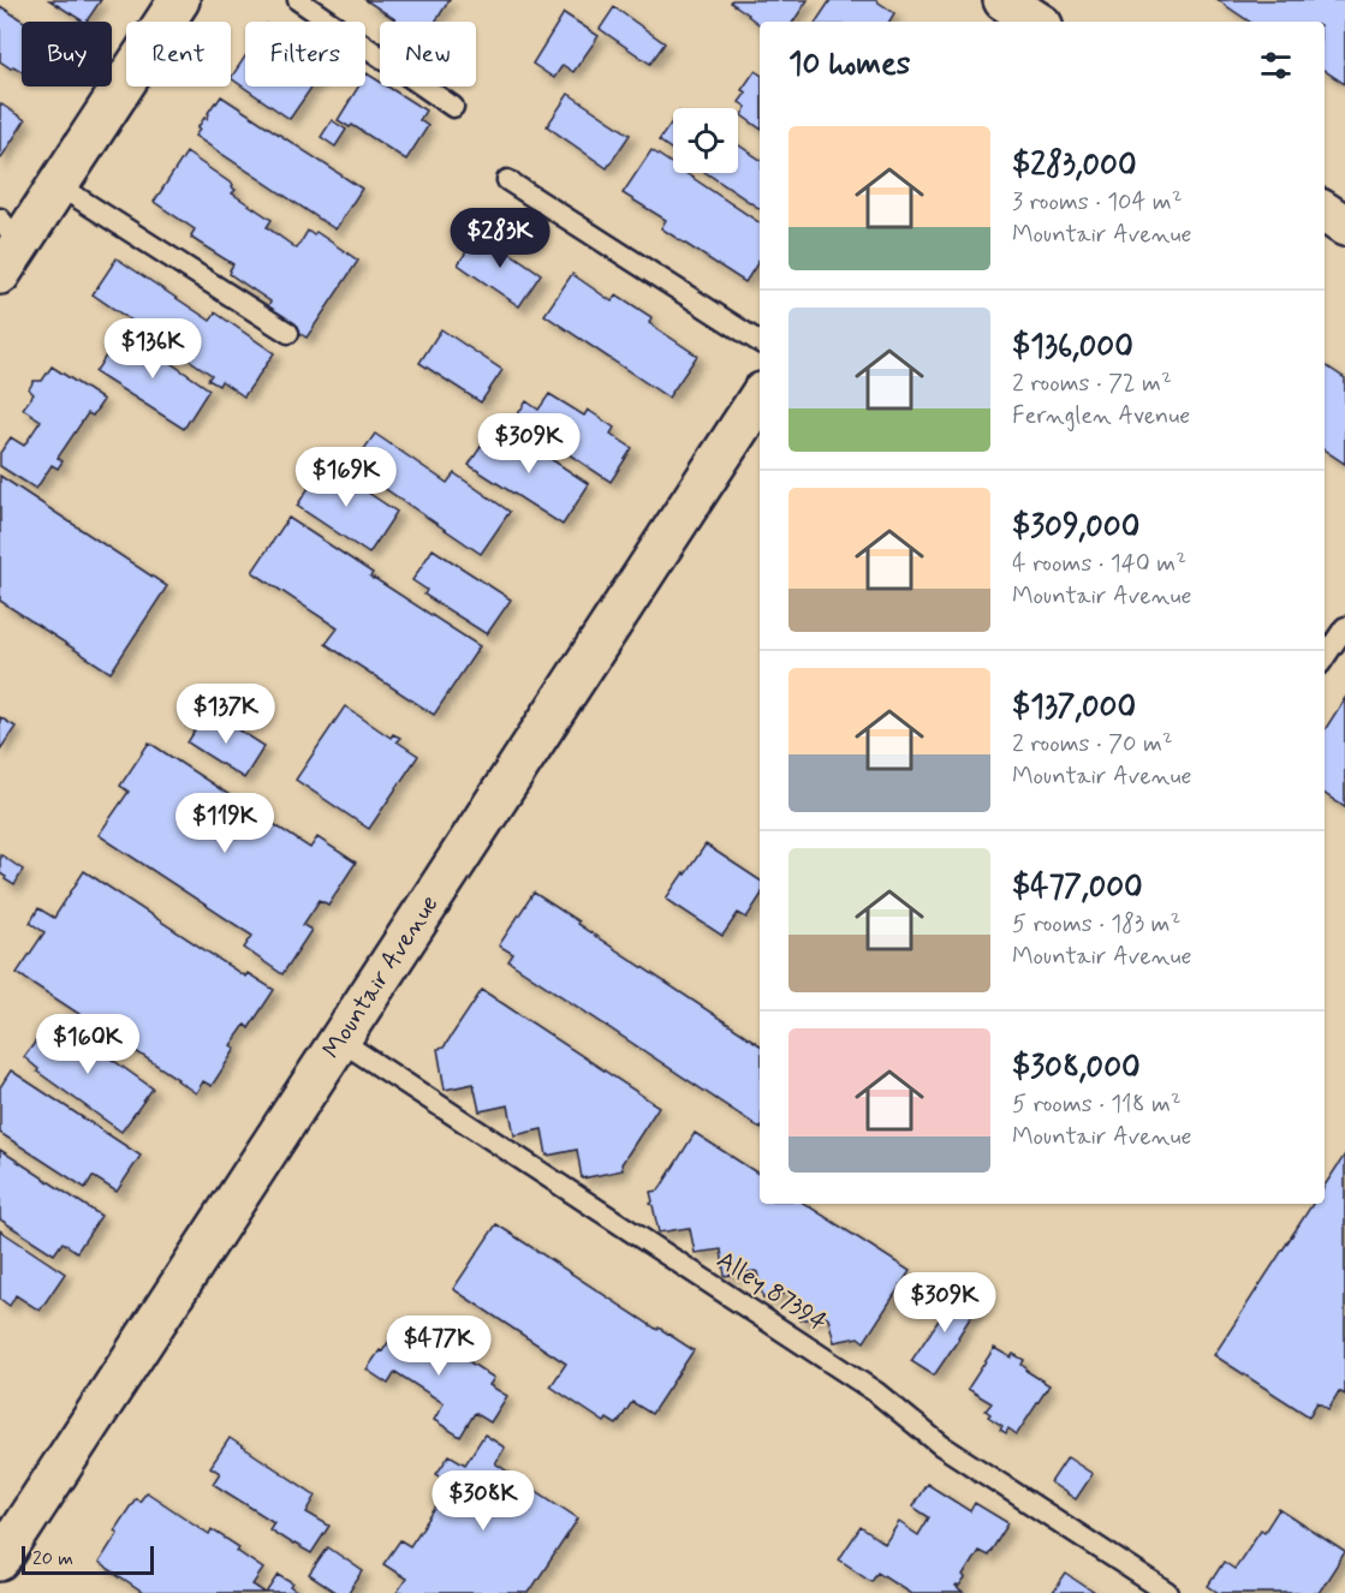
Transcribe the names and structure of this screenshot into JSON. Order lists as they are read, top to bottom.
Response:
{
  "streets": {
    "street": ["Mountair Avenue"],
    "lane": ["Alley 87394"]
  },
  "crossings": [
    ["Mountair Avenue", "Alley 87394"]
  ],
  "scale_bar": "20 m",
  "page": {
    "chip": [
      "Buy",
      "Rent",
      "Filters",
      "New"
    ],
    "heading": "10 homes",
    "list": [
      {
        "name": "$283,000",
        "note": "3 rooms · 104 m² · Mountair Avenue"
      },
      {
        "name": "$136,000",
        "note": "2 rooms · 72 m² · Fernglen Avenue"
      },
      {
        "name": "$309,000",
        "note": "4 rooms · 140 m² · Mountair Avenue"
      },
      {
        "name": "$137,000",
        "note": "2 rooms · 70 m² · Mountair Avenue"
      },
      {
        "name": "$477,000",
        "note": "5 rooms · 183 m² · Mountair Avenue"
      },
      {
        "name": "$308,000",
        "note": "5 rooms · 118 m² · Mountair Avenue"
      }
    ],
    "price": [
      "$283K",
      "$136K",
      "$309K",
      "$169K",
      "$137K",
      "$119K",
      "$160K",
      "$309K",
      "$477K",
      "$308K"
    ],
    "scale": "20 m"
  }
}
